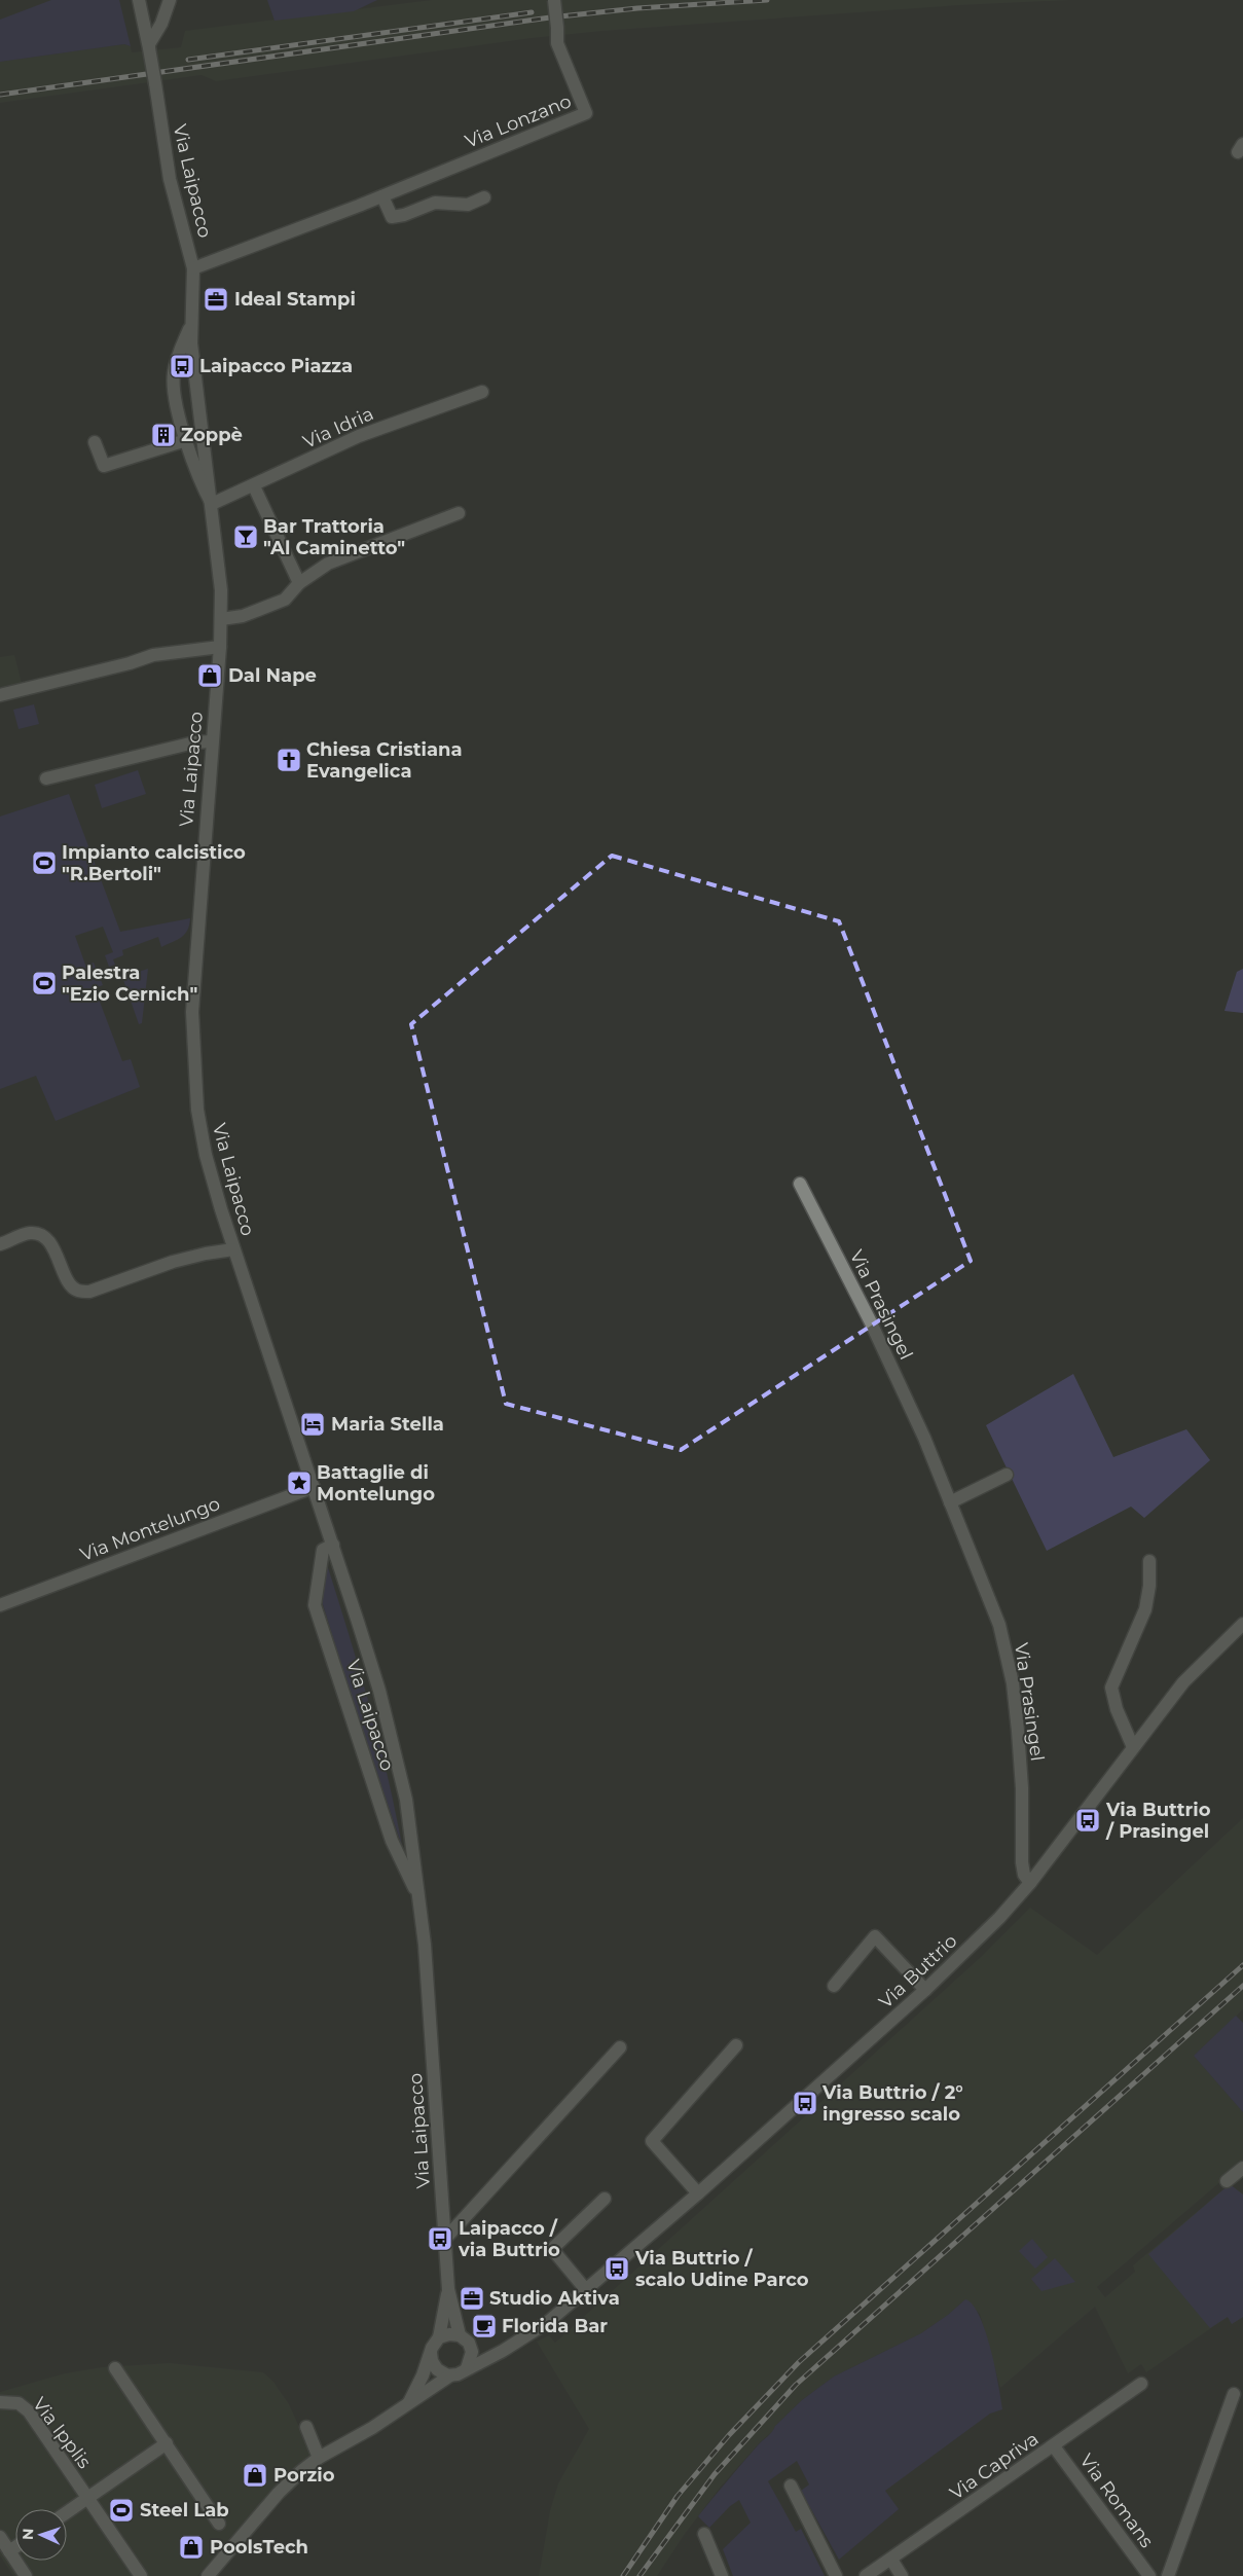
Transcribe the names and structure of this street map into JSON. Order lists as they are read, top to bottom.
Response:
{
  "streets": {
    "street": [
      "Via Lonzano",
      "Via Laipacco",
      "Via Idria",
      "Via Prasingel",
      "Via Montelungo",
      "Via Buttrio",
      "Via Ipplis",
      "Via Capriva",
      "Via Romans"
    ]
  },
  "crossings": [
    ["Via Lonzano", "Via Laipacco"],
    ["Via Laipacco", "Via Idria"],
    ["Via Laipacco", "Via Montelungo"],
    ["Via Laipacco", "Via Buttrio"],
    ["Via Prasingel", "Via Buttrio"],
    ["Via Capriva", "Via Romans"]
  ],
  "places": {
    "office": ["Ideal Stampi", "Studio Aktiva"],
    "bus stop": [
      "Laipacco Piazza",
      "Via Buttrio / Prasingel",
      "Via Buttrio / 2° ingresso scalo",
      "Laipacco / via Buttrio",
      "Via Buttrio / scalo Udine Parco"
    ],
    "building": ["Zoppè"],
    "bar": ["Bar Trattoria \"Al Caminetto\""],
    "shop": ["Dal Nape", "Porzio", "PoolsTech"],
    "church": ["Chiesa Cristiana Evangelica"],
    "sports": ["Impianto calcistico \"R.Bertoli\"", "Palestra \"Ezio Cernich\"", "Steel Lab"],
    "hotel": ["Maria Stella"],
    "place": ["Battaglie di Montelungo"],
    "cafe": ["Florida Bar"]
  },
  "north": "left"
}
